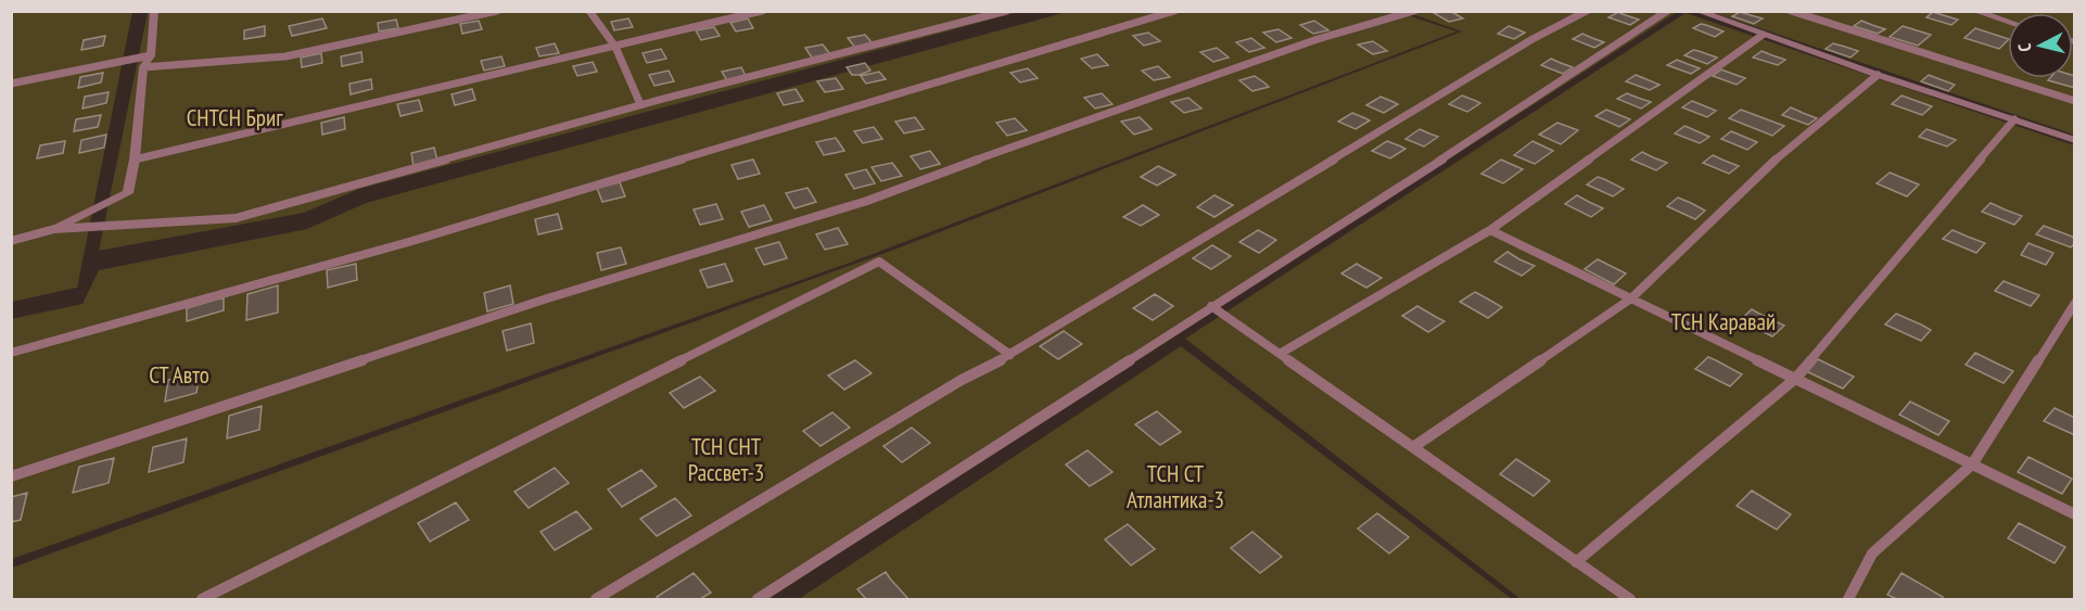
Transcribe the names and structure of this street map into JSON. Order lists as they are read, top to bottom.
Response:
{
  "parks": [
    "СНТСН Бриг",
    "ТСН Каравай",
    "СТ Авто",
    "ТСН СНТ Рассвет-3",
    "ТСН СТ Атлантика-3"
  ],
  "north": "left"
}
